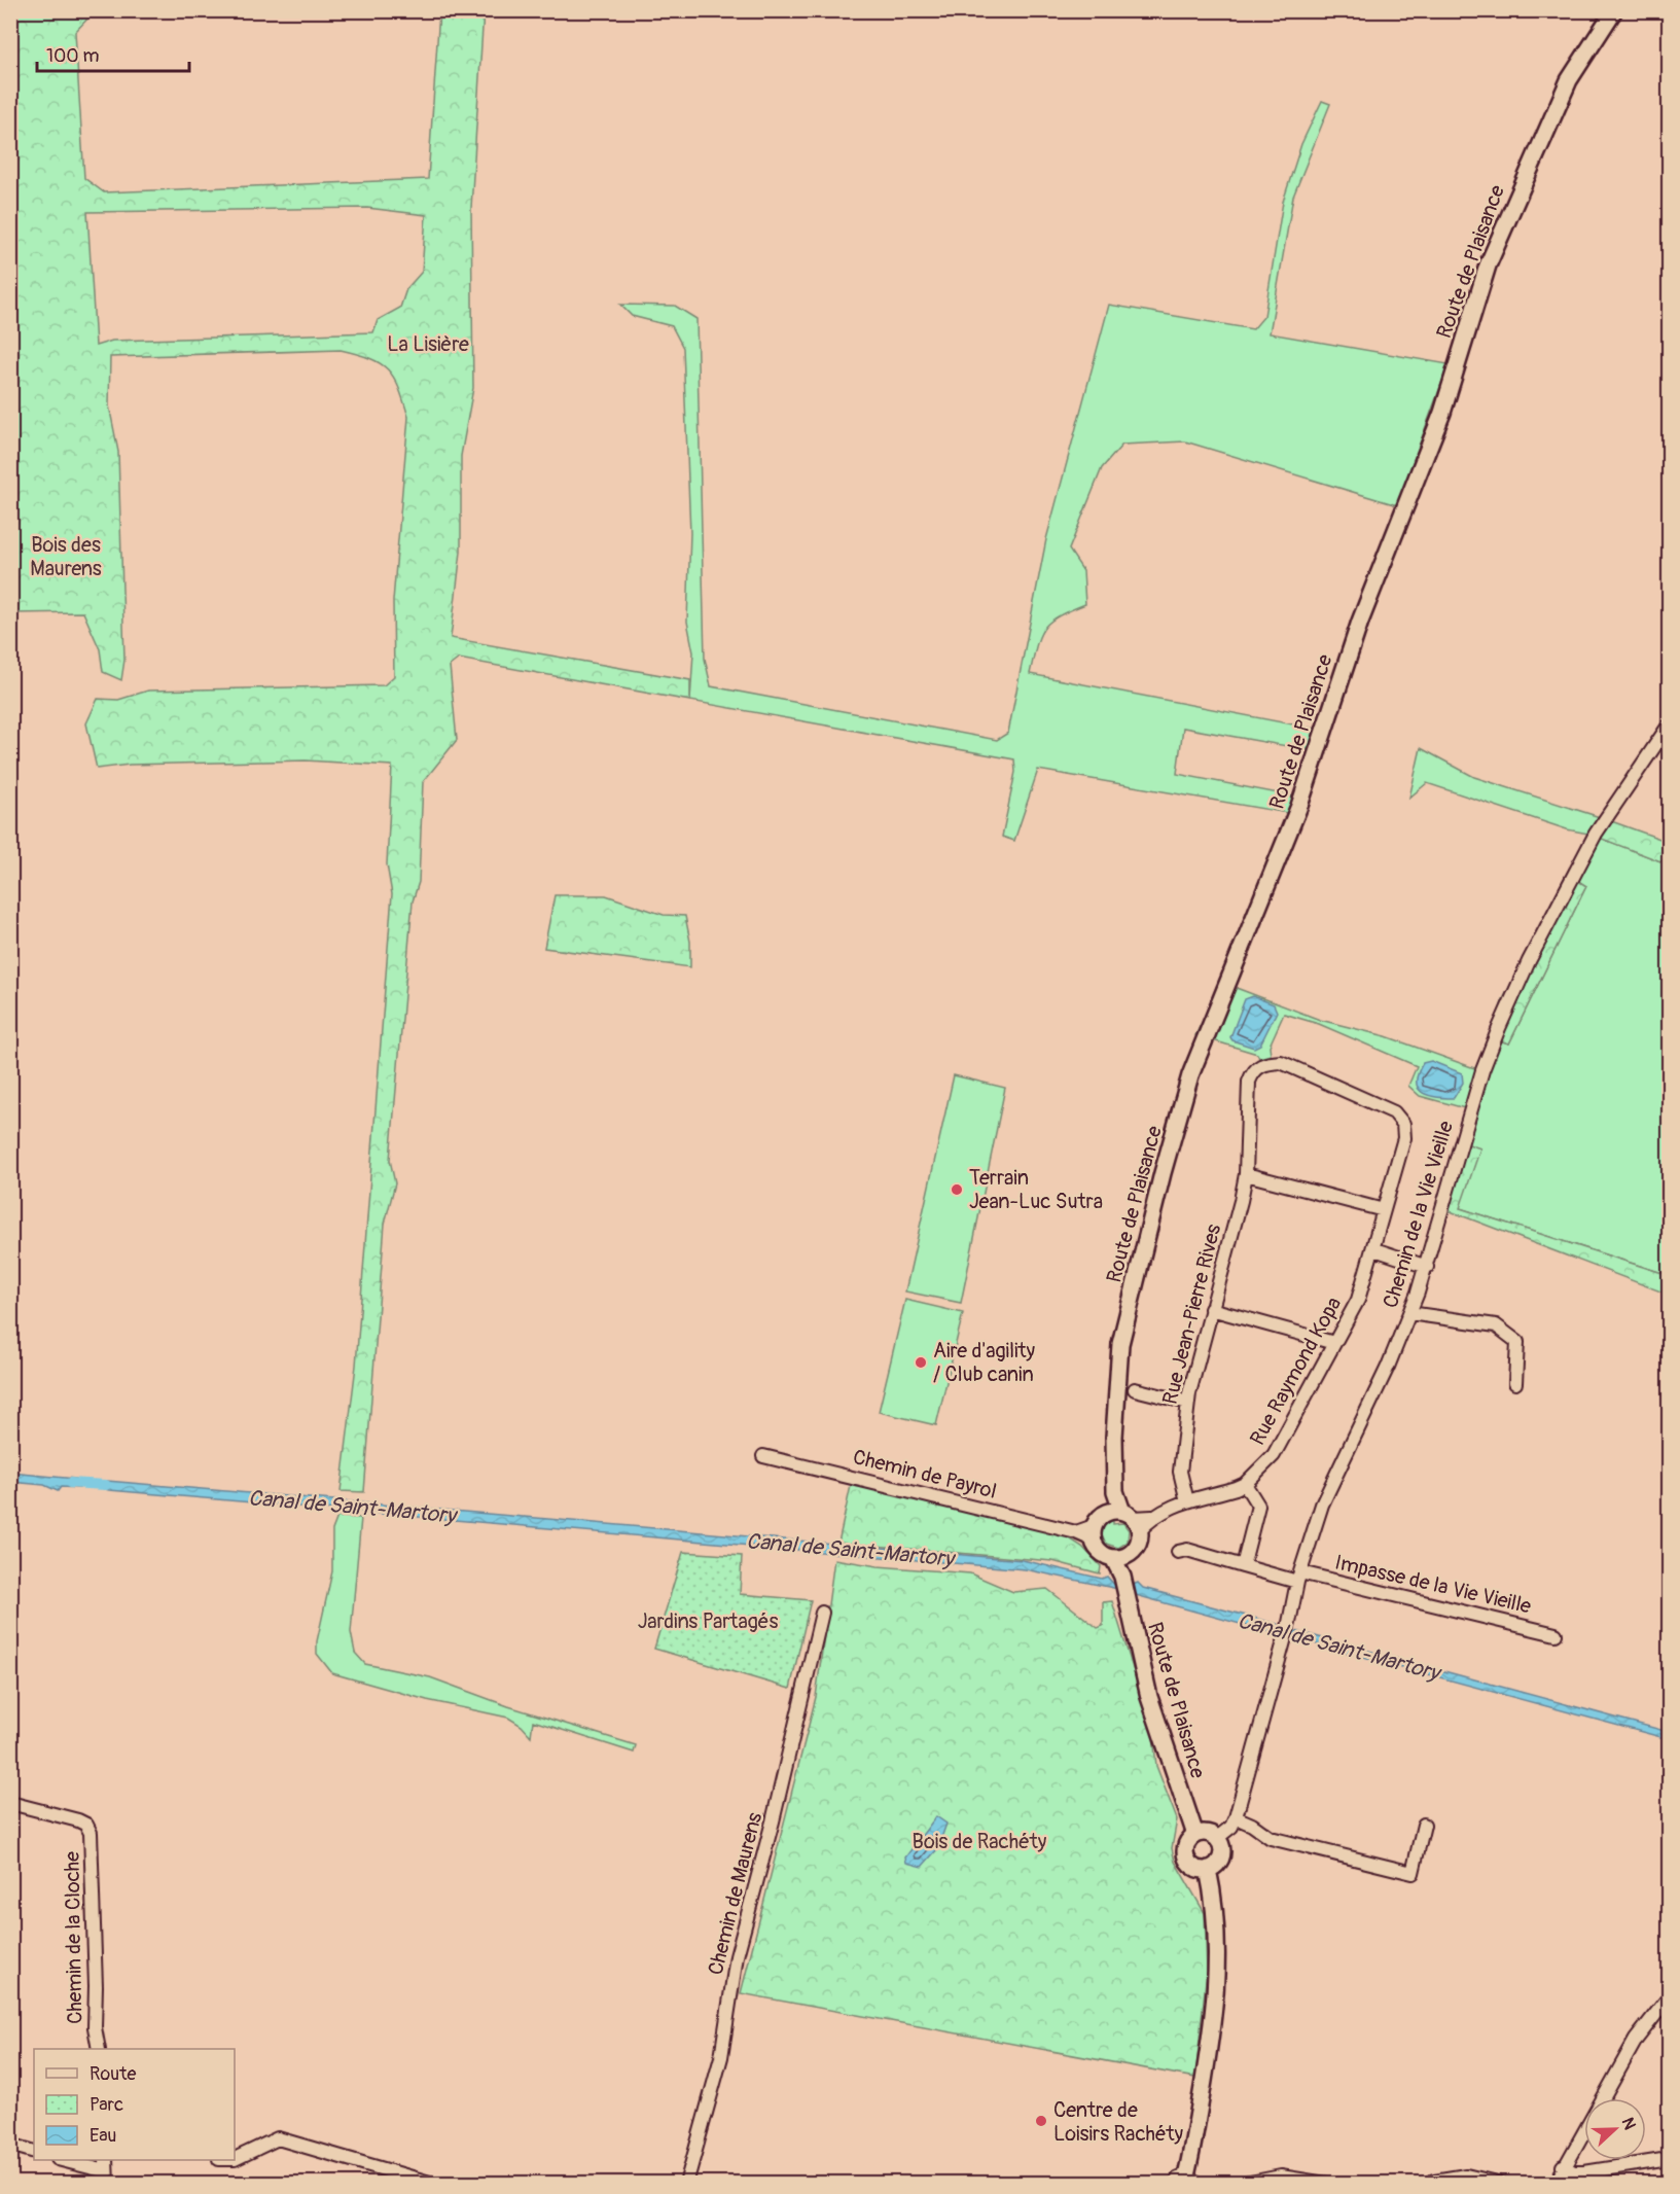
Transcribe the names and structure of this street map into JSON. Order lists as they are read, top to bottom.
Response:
{
  "streets": {
    "main road": ["Route de Plaisance"],
    "street": [
      "Chemin de la Vie Vieille",
      "Rue Jean-Pierre Rives",
      "Rue Raymond Kopa",
      "Chemin de Payrol",
      "Impasse de la Vie Vieille",
      "Chemin de Maurens",
      "Chemin de la Cloche"
    ]
  },
  "crossings": [
    ["Route de Plaisance", "Chemin de la Vie Vieille"],
    ["Route de Plaisance", "Rue Raymond Kopa"],
    ["Chemin de la Vie Vieille", "Impasse de la Vie Vieille"],
    ["Rue Jean-Pierre Rives", "Rue Raymond Kopa"]
  ],
  "water": ["Canal de Saint-Martory"],
  "parks": [
    "La Lisière",
    "Bois des Maurens",
    "Jardins Partagés",
    "Bois de Rachéty"
  ],
  "places": ["Terrain Jean-Luc Sutra", "Aire d'agility / Club canin", "Centre de Loisirs Rachéty"],
  "legend": ["Route", "Parc", "Eau"],
  "scale_bar": "100 m",
  "north": "right"
}
